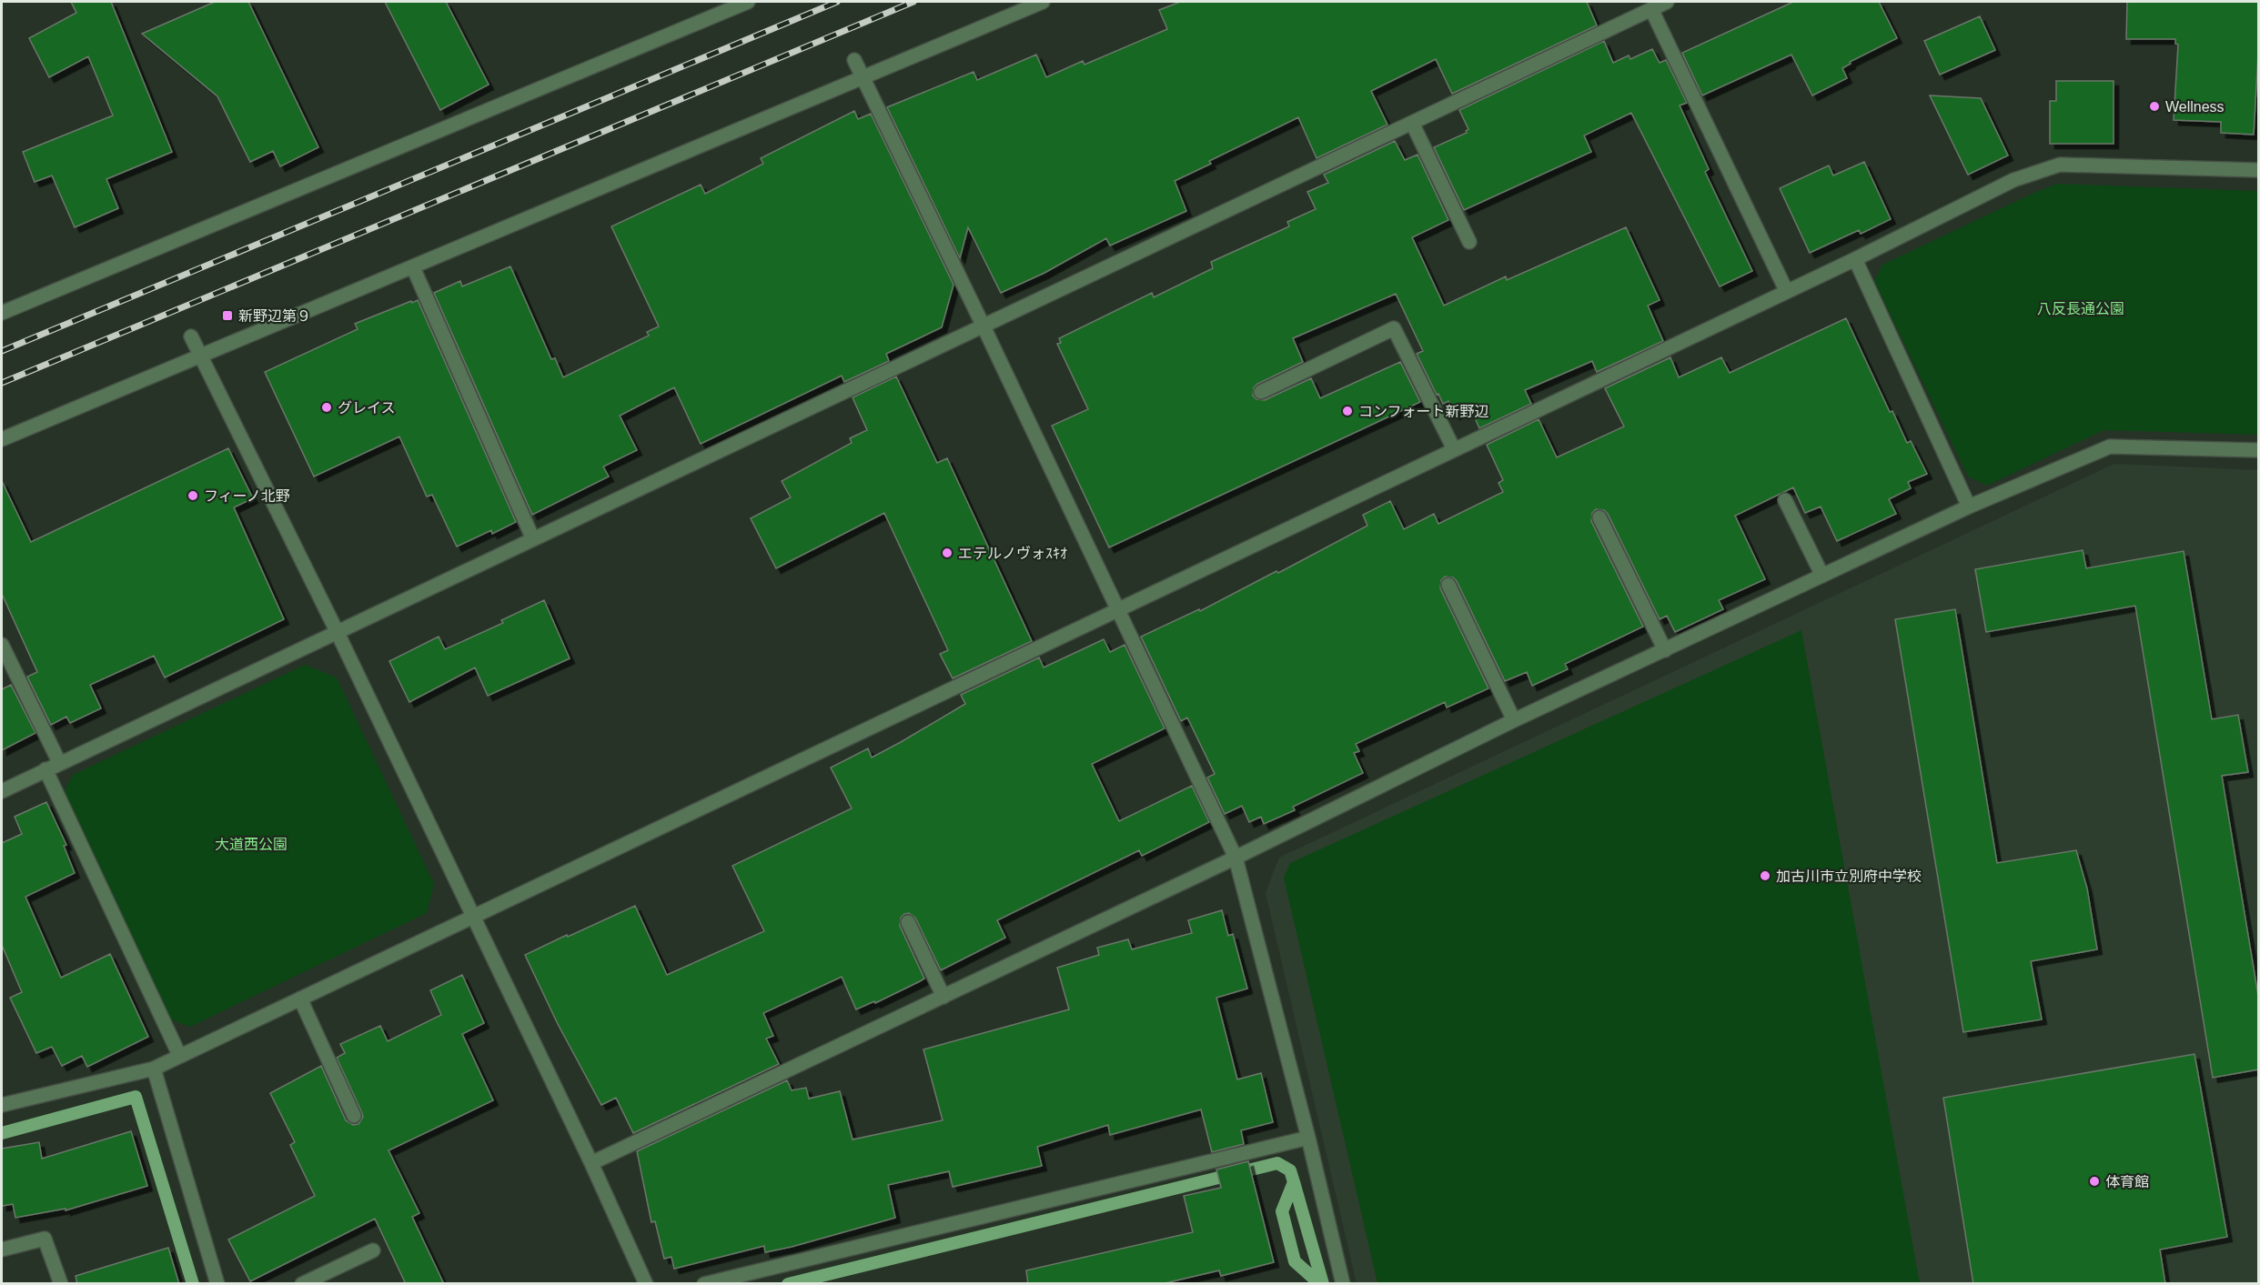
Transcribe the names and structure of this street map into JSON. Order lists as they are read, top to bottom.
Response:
{
  "parks": ["八反長通公園", "大道西公園"],
  "places": {
    "other": [
      "Wellness",
      "グレイス",
      "コンフォート新野辺",
      "フィーノ北野",
      "エテルノヴォｽｷｵ",
      "加古川市立別府中学校",
      "体育館"
    ],
    "transit": ["新野辺第９"]
  }
}
